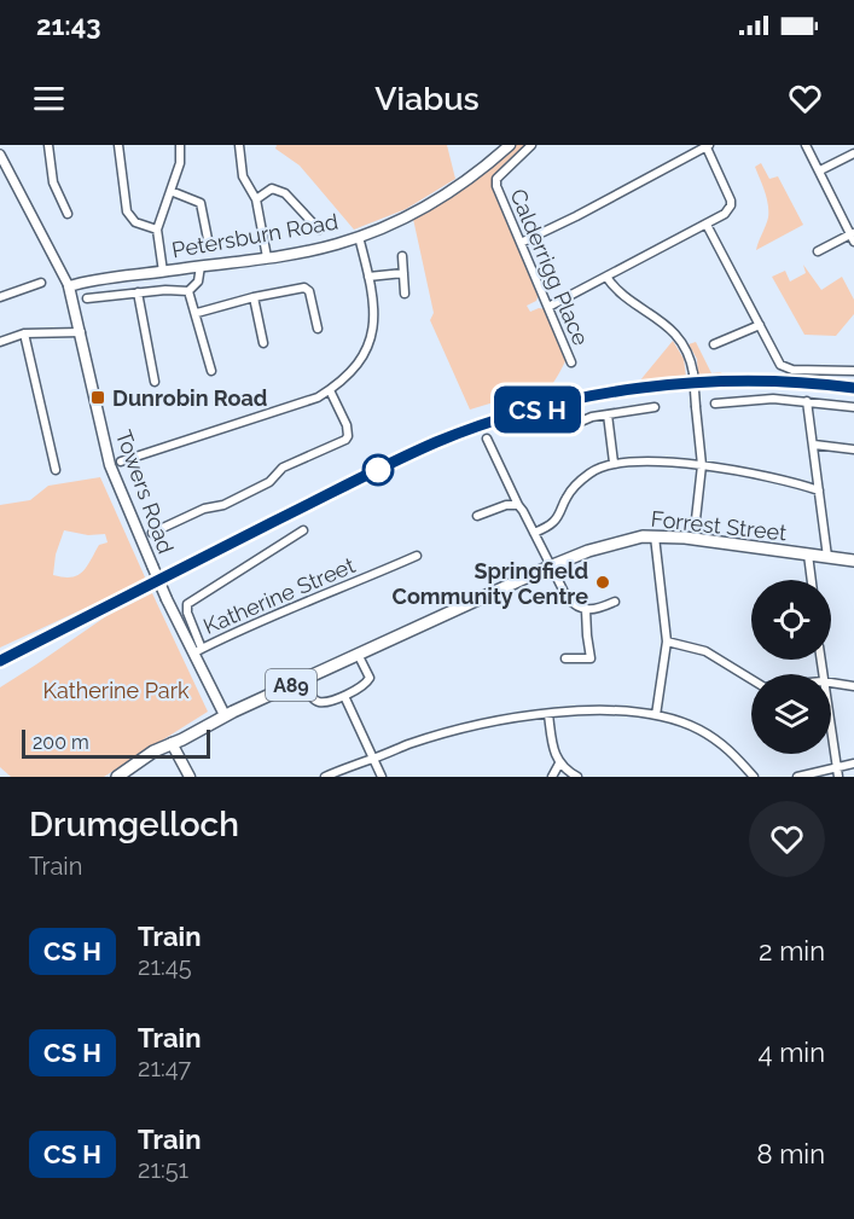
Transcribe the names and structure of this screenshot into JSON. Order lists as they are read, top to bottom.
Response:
{
  "streets": {
    "main road": [
      "Petersburn Road",
      "Towers Road",
      "Forrest Street",
      "A89"
    ],
    "street": ["Calderrigg Place", "Katherine Street"]
  },
  "crossings": [
    ["Petersburn Road", "Towers Road"],
    ["Towers Road", "Forrest Street"],
    ["Towers Road", "Katherine Street"]
  ],
  "parks": ["Katherine Park"],
  "places": {
    "transit": ["Dunrobin Road"],
    "other": ["Springfield Community Centre"]
  },
  "scale_bar": "200 m",
  "page": {
    "status": "21:43",
    "header": "Viabus",
    "on_map": "CS H",
    "scale": "200 m",
    "heading": ["Drumgelloch", "Train"],
    "list": [
      {
        "mark": "CS H",
        "name": "Train",
        "note": "21:45",
        "value": "2 min"
      },
      {
        "mark": "CS H",
        "name": "Train",
        "note": "21:47",
        "value": "4 min"
      },
      {
        "mark": "CS H",
        "name": "Train",
        "note": "21:51",
        "value": "8 min"
      }
    ]
  }
}
